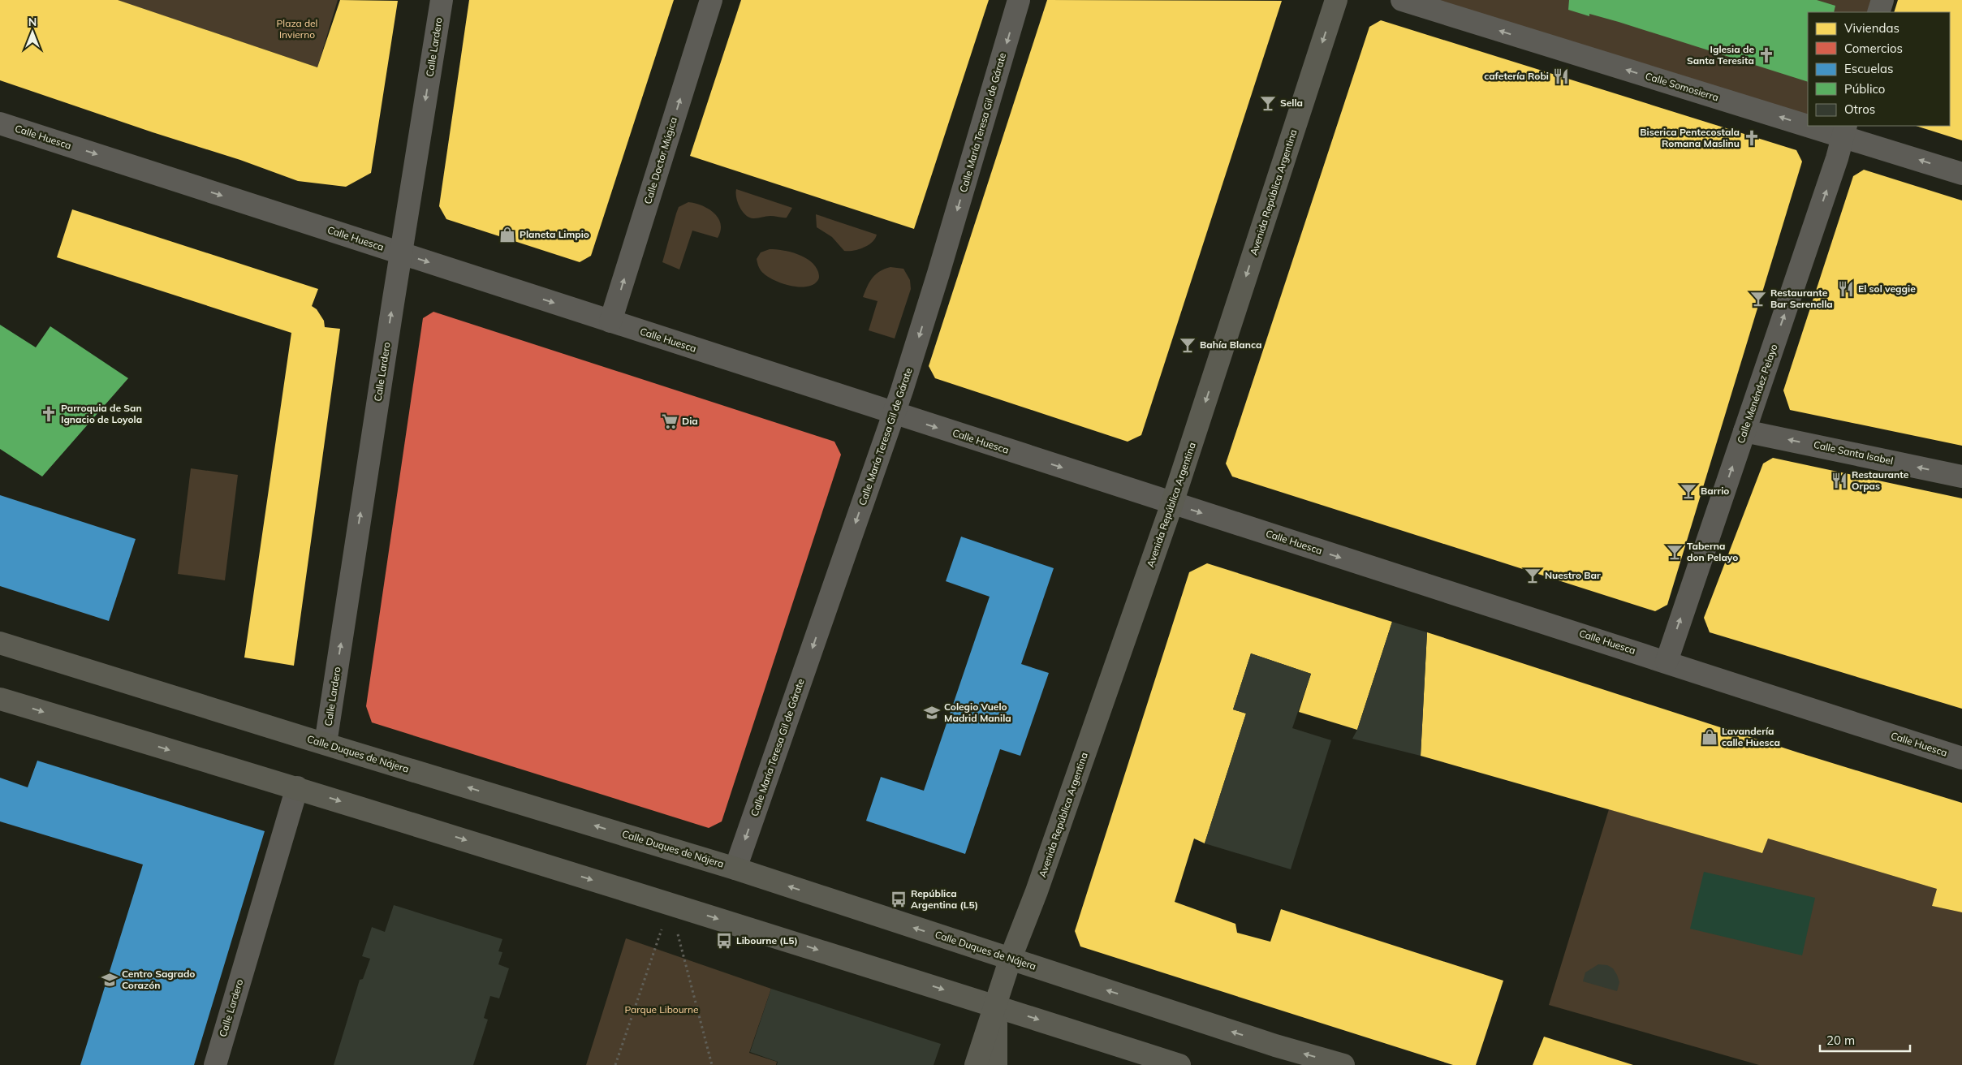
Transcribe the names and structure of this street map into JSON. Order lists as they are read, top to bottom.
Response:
{
  "streets": {
    "main road": ["Avenida República Argentina", "Calle Duques de Nájera"],
    "street": [
      "Calle Lardero",
      "Calle Somosierra",
      "Calle María Teresa Gil de Gárate",
      "Calle Huesca",
      "Calle Doctor Múgica",
      "Calle Menéndez Pelayo",
      "Calle Santa Isabel"
    ]
  },
  "crossings": [
    ["Calle Lardero", "Calle Huesca"],
    ["Calle Lardero", "Calle Duques de Nájera"],
    ["Calle Somosierra", "Calle Menéndez Pelayo"],
    ["Calle María Teresa Gil de Gárate", "Calle Huesca"],
    ["Calle María Teresa Gil de Gárate", "Calle Duques de Nájera"],
    ["Calle Huesca", "Calle Doctor Múgica"],
    ["Calle Huesca", "Avenida República Argentina"],
    ["Calle Huesca", "Calle Menéndez Pelayo"],
    ["Avenida República Argentina", "Calle Duques de Nájera"],
    ["Calle Menéndez Pelayo", "Calle Santa Isabel"]
  ],
  "one_way": [
    "Calle Somosierra",
    "Calle María Teresa Gil de Gárate",
    "Calle Huesca",
    "Calle Doctor Múgica",
    "Avenida República Argentina",
    "Calle Menéndez Pelayo",
    "Calle Santa Isabel"
  ],
  "parks": ["Plaza del Invierno", "Parque Libourne"],
  "places": {
    "church": ["Iglesia de Santa Teresita", "Biserica Pentecostala Romana Maslinu", "Parroquia de San Ignacio de Loyola"],
    "restaurant": ["cafetería Robi", "El sol veggie", "Restaurante Orpas"],
    "bar": [
      "Sella",
      "Restaurante Bar Serenella",
      "Bahía Blanca",
      "Barrio",
      "Taberna don Pelayo",
      "Nuestro Bar"
    ],
    "shop": ["Planeta Limpio", "Lavandería calle Huesca"],
    "supermarket": ["Dia"],
    "school or university": ["Colegio Vuelo Madrid Manila", "Centro Sagrado Corazón"],
    "bus stop": ["República Argentina (L5)", "Libourne (L5)"]
  },
  "legend": [
    "Viviendas",
    "Comercios",
    "Escuelas",
    "Público",
    "Otros"
  ],
  "scale_bar": "20 m",
  "north": "top"
}
